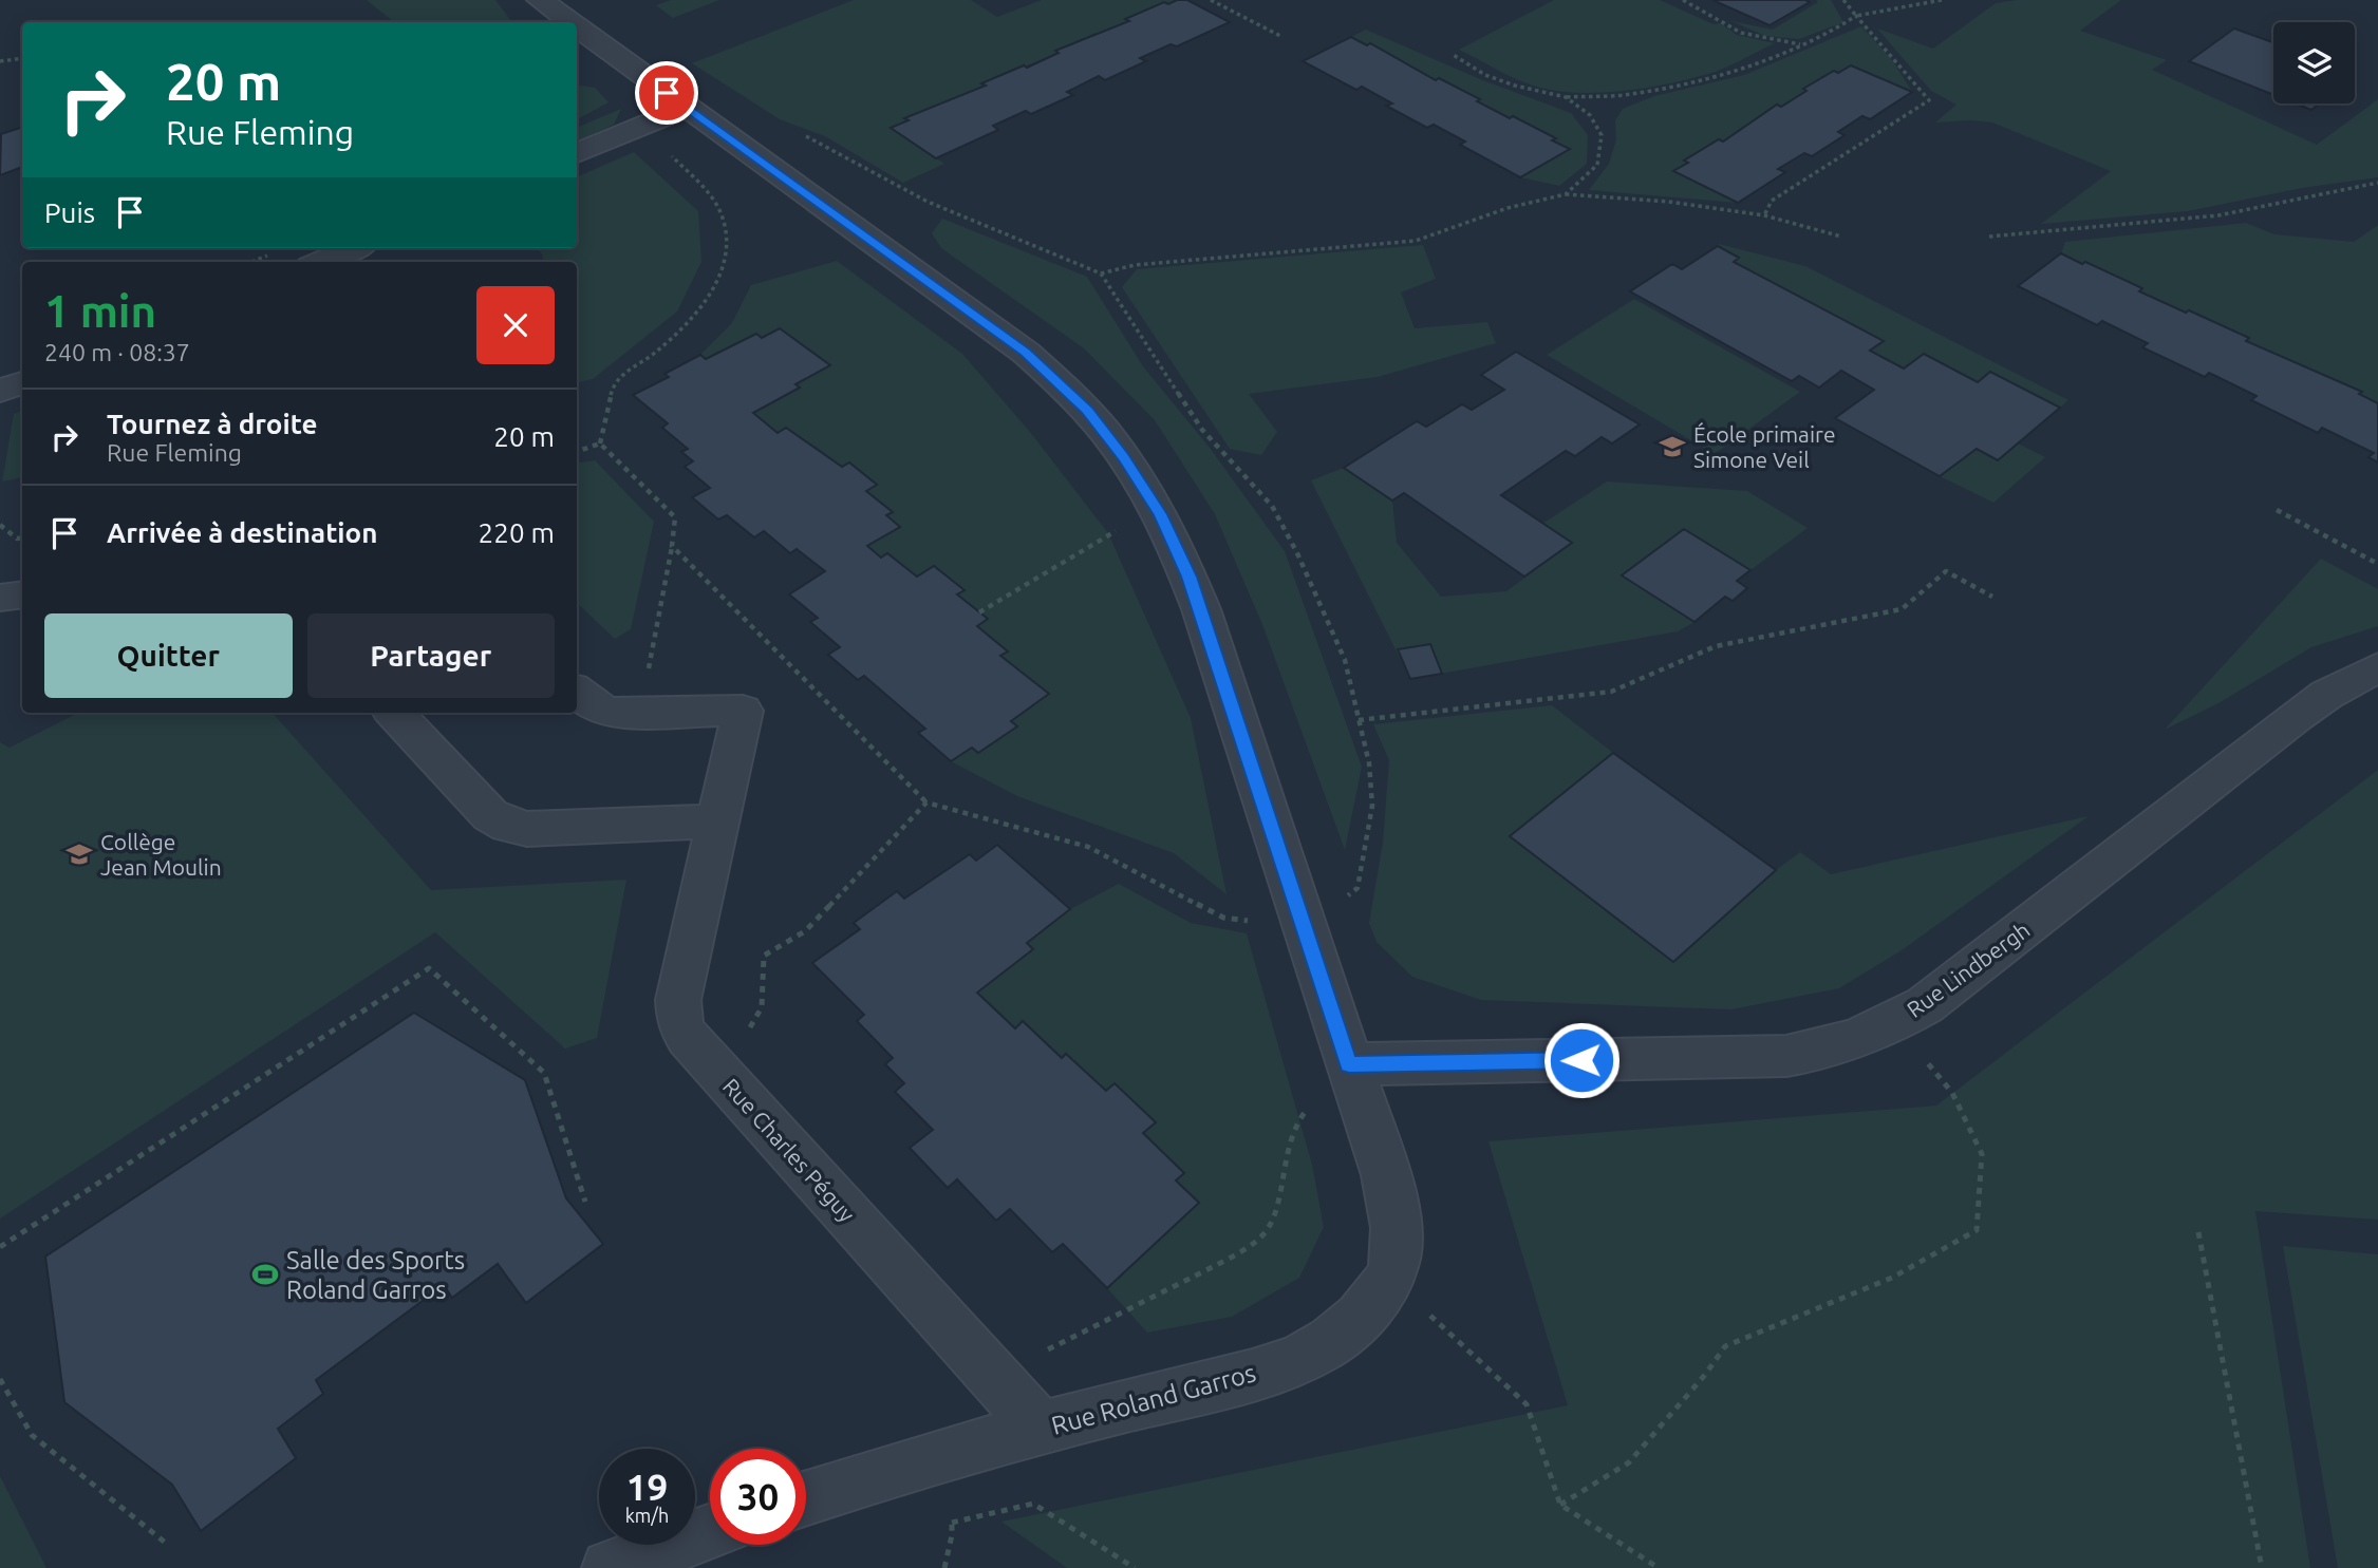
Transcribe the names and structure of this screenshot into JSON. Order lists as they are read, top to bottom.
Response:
{
  "streets": {
    "street": ["Rue Lindbergh", "Rue Charles Péguy", "Rue Roland Garros"]
  },
  "crossings": [
    ["Rue Lindbergh", "Rue Roland Garros"],
    ["Rue Charles Péguy", "Rue Roland Garros"]
  ],
  "places": {
    "school or university": ["École primaire Simone Veil", "Collège Jean Moulin"],
    "sports": ["Salle des Sports Roland Garros"]
  },
  "page": {
    "turn": ["20 m", "Rue Fleming"],
    "then": "Puis",
    "heading": ["1 min", "240 m · 08:37"],
    "list": [
      {
        "name": "Tournez à droite",
        "note": "Rue Fleming",
        "value": "20 m"
      },
      {
        "name": "Arrivée à destination",
        "value": "220 m"
      }
    ],
    "buttons": ["Quitter", "Partager"],
    "speed": "19 km/h",
    "limit": "30"
  }
}
